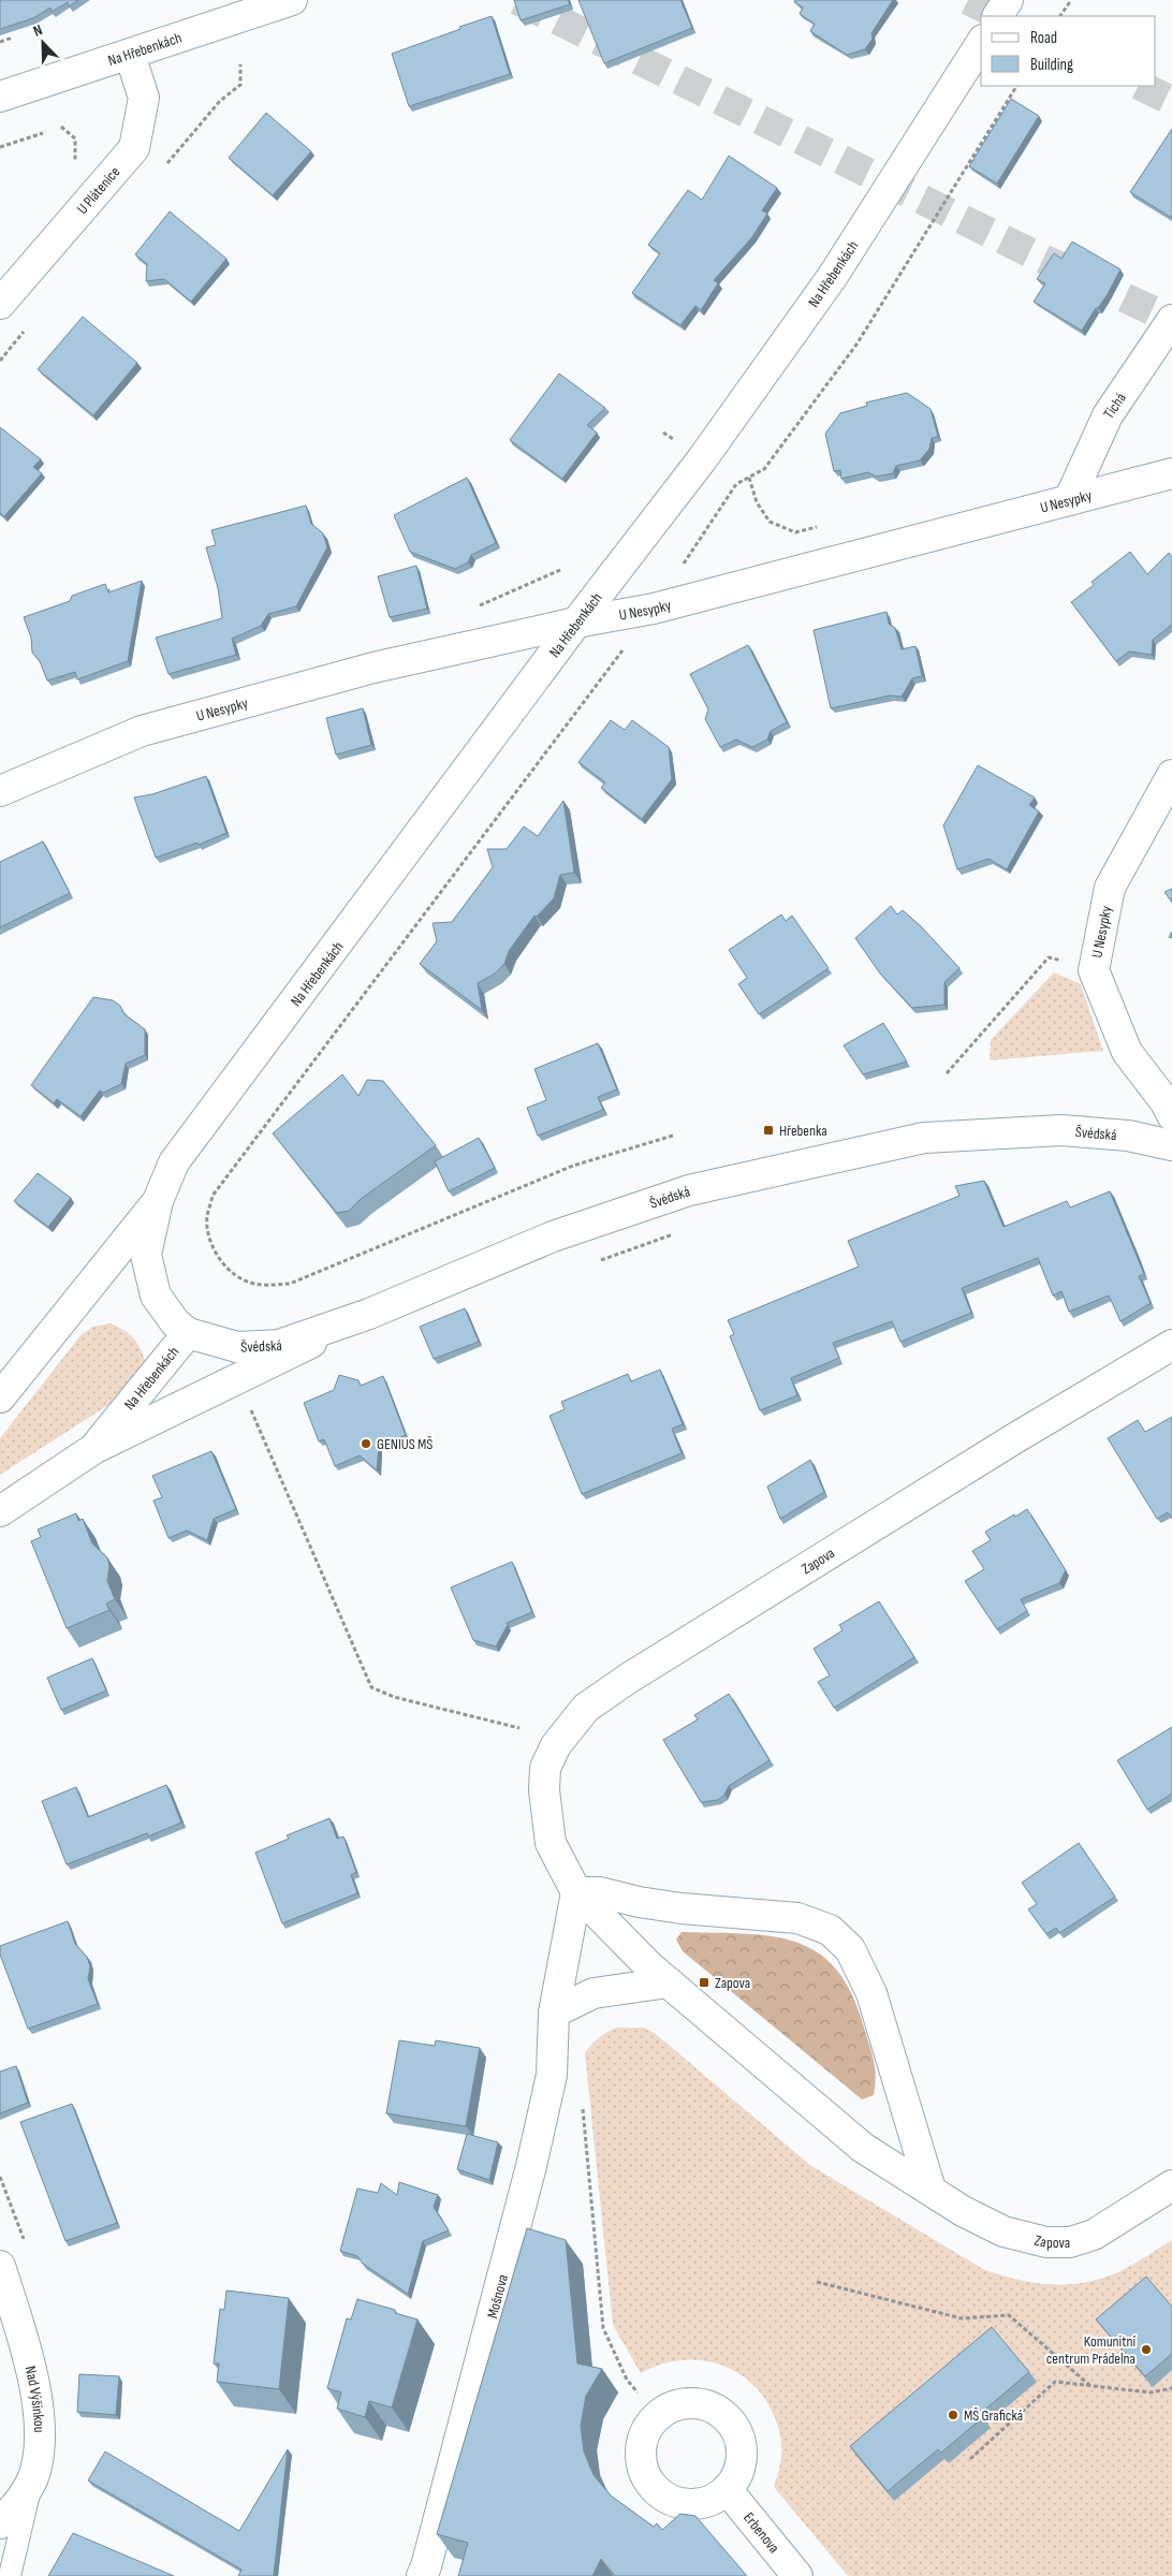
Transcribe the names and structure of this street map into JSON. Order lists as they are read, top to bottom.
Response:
{
  "streets": {
    "street": [
      "Na Hřebenkách",
      "U Plátenice",
      "Tichá",
      "U Nesypky",
      "Švédská",
      "Zapova",
      "Mošnova",
      "Nad Výšinkou",
      "Erbenova"
    ]
  },
  "crossings": [
    ["Na Hřebenkách", "U Plátenice"],
    ["Na Hřebenkách", "U Nesypky"],
    ["Na Hřebenkách", "Švédská"],
    ["Tichá", "U Nesypky"],
    ["Zapova", "Mošnova"]
  ],
  "places": {
    "transit": ["Hřebenka", "Zapova"],
    "other": ["GENIUS MŠ", "Komunitní centrum Prádelna", "MŠ Grafická"]
  },
  "legend": ["Road", "Building"],
  "north": "top left"
}
